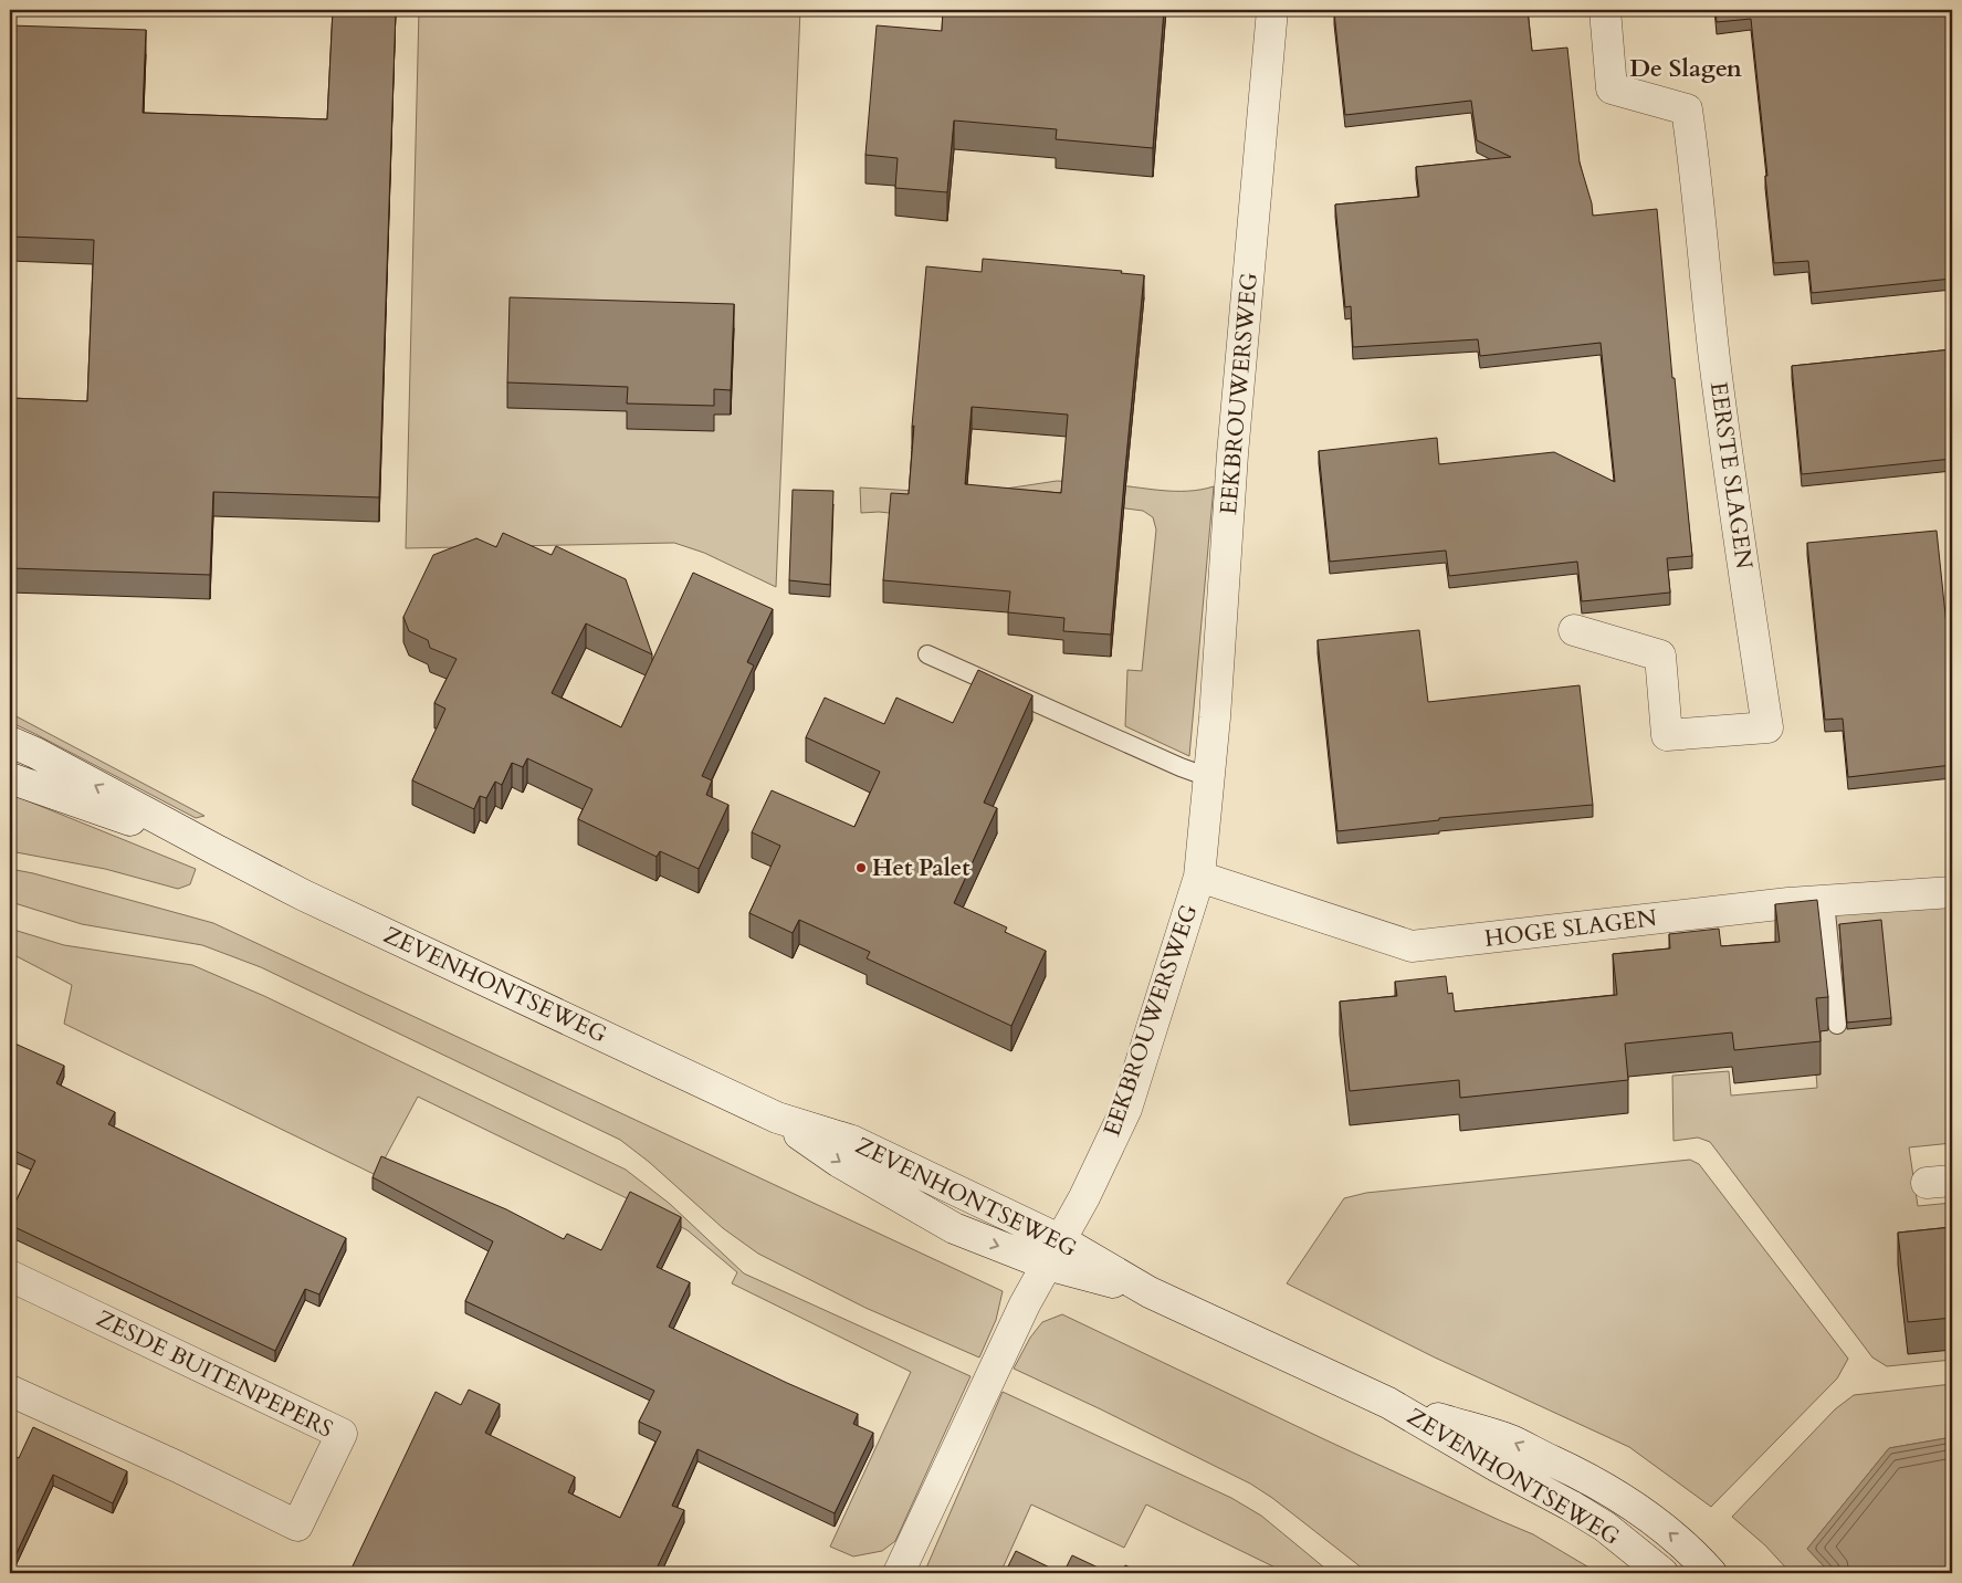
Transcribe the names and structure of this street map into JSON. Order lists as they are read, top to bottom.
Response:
{
  "streets": {
    "street": [
      "EEKBROUWERSWEG",
      "EERSTE SLAGEN",
      "HOGE SLAGEN",
      "ZEVENHONTSEWEG",
      "ZESDE BUITENPEPERS"
    ]
  },
  "crossings": [
    ["EEKBROUWERSWEG", "HOGE SLAGEN"],
    ["EEKBROUWERSWEG", "ZEVENHONTSEWEG"]
  ],
  "districts": ["De Slagen"],
  "places": ["Het Palet"]
}
